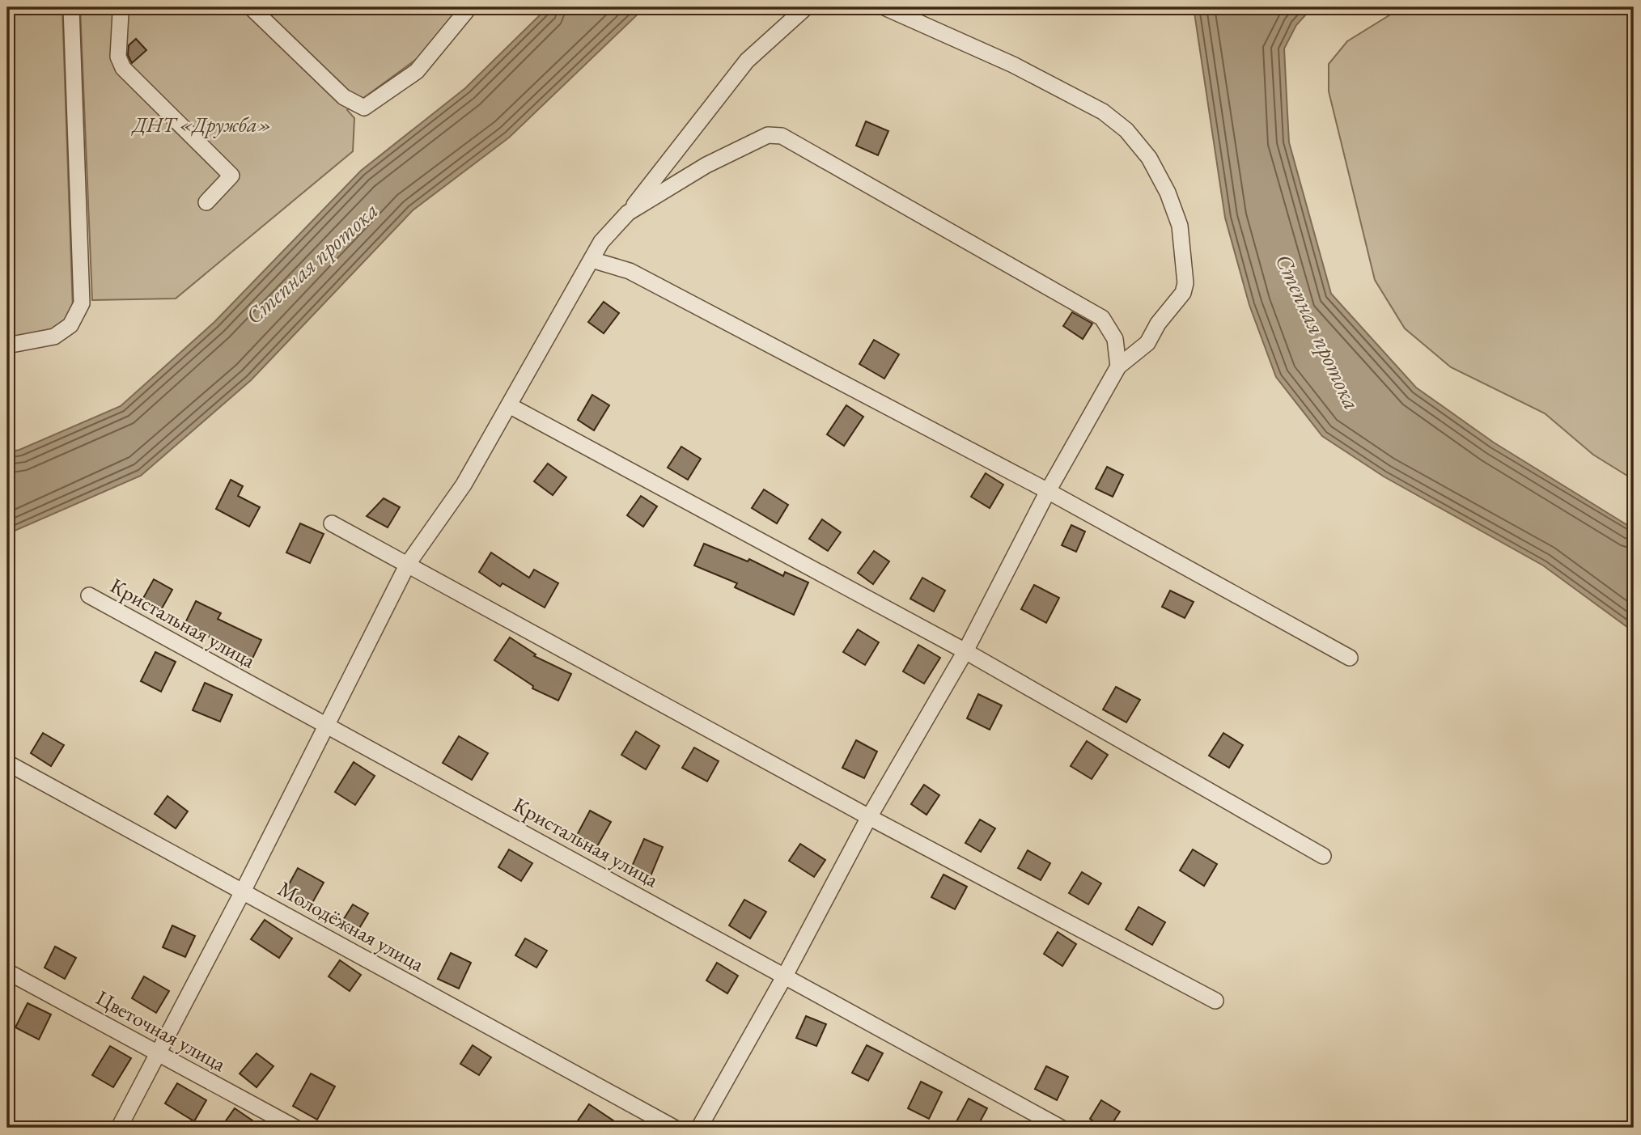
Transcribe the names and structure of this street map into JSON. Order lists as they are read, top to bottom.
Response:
{
  "streets": {
    "street": ["Кристальная улица", "Молодёжная улица", "Цветочная улица"]
  },
  "water": ["Степная протока"],
  "parks": ["ДНТ «Дружба»"]
}
